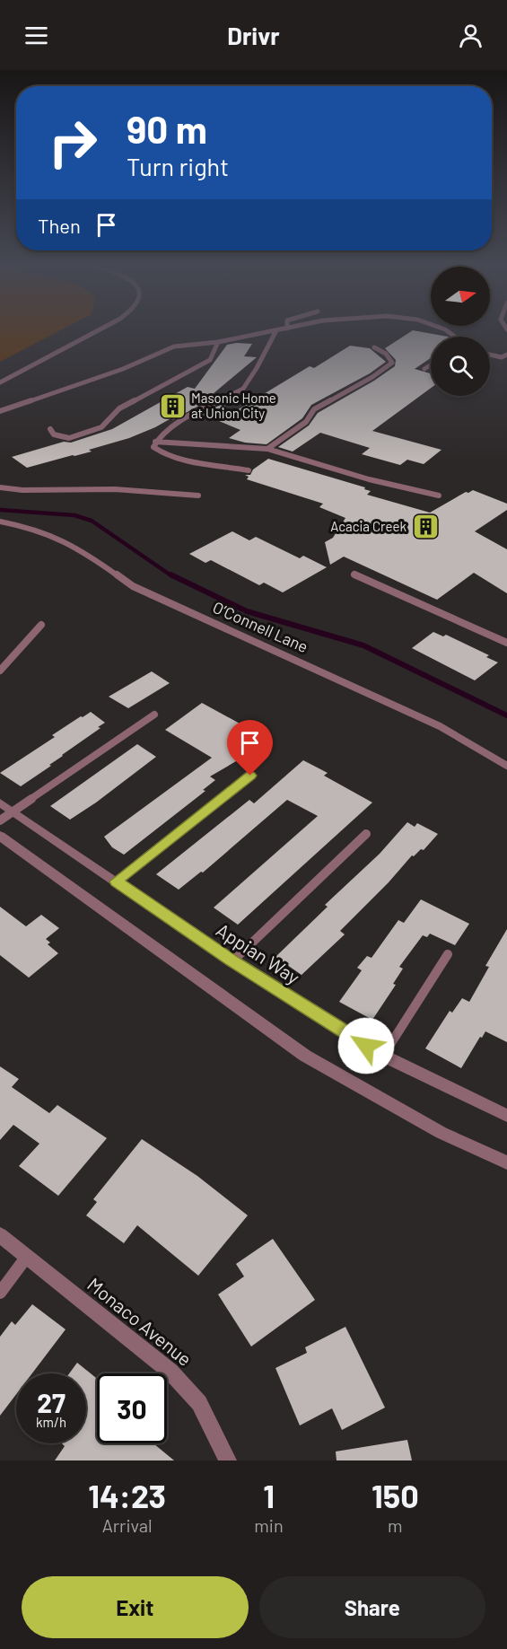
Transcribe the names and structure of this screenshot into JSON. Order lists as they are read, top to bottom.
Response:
{
  "streets": {
    "street": ["Appian Way", "Monaco Avenue"],
    "lane": ["O’Connell Lane"]
  },
  "places": {
    "building": ["Masonic Home at Union City", "Acacia Creek"]
  },
  "north": "right",
  "page": {
    "header": "Drivr",
    "turn": ["90 m", "Turn right"],
    "then": "Then",
    "speed": "27 km/h",
    "limit": "30",
    "eta": [
      "14:23",
      "Arrival",
      "1",
      "min",
      "150",
      "m"
    ],
    "buttons": ["Exit", "Share"]
  }
}
